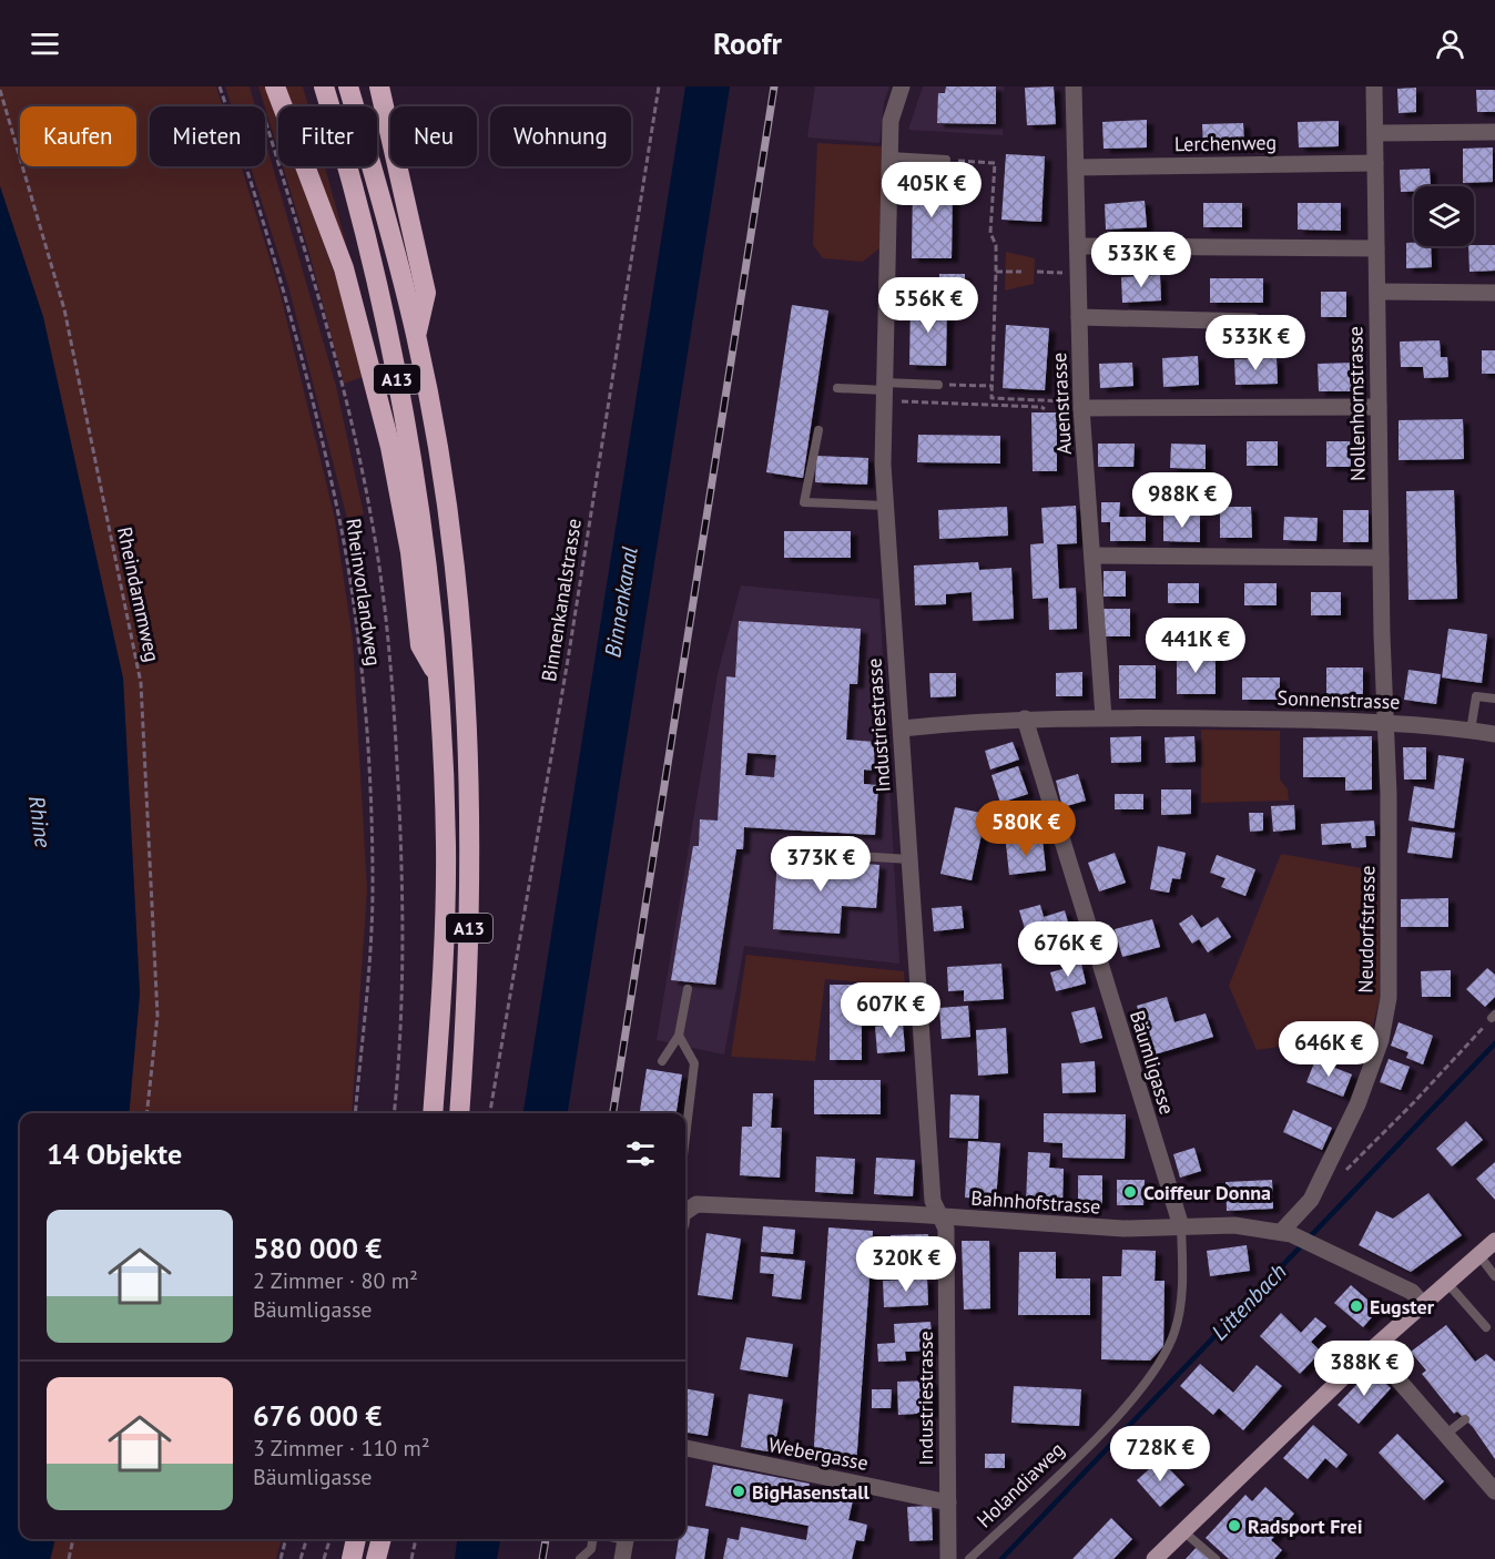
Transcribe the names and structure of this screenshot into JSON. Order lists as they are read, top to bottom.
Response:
{
  "streets": {
    "highway": ["A13"],
    "street": [
      "Lerchenweg",
      "Auenstrasse",
      "Nollenhornstrasse",
      "Sonnenstrasse",
      "Industriestrasse",
      "Neudorfstrasse",
      "Bäumligasse",
      "Bahnhofstrasse",
      "Webergasse"
    ],
    "lane": ["Holandiaweg"],
    "path": ["Rheinvorlandweg", "Rheindammweg", "Binnenkanalstrasse"]
  },
  "crossings": [
    ["Lerchenweg", "Auenstrasse"],
    ["Lerchenweg", "Nollenhornstrasse"],
    ["Auenstrasse", "Sonnenstrasse"],
    ["Nollenhornstrasse", "Sonnenstrasse"],
    ["Nollenhornstrasse", "Neudorfstrasse"],
    ["Sonnenstrasse", "Industriestrasse"],
    ["Sonnenstrasse", "Neudorfstrasse"],
    ["Sonnenstrasse", "Bäumligasse"],
    ["Industriestrasse", "Bahnhofstrasse"],
    ["Industriestrasse", "Webergasse"],
    ["Neudorfstrasse", "Bahnhofstrasse"],
    ["Bäumligasse", "Bahnhofstrasse"],
    ["Bäumligasse", "Holandiaweg"],
    ["Bahnhofstrasse", "Holandiaweg"]
  ],
  "water": ["Binnenkanal", "Rhine", "Littenbach"],
  "places": [
    "Coiffeur Donna",
    "Eugster",
    "BigHasenstall",
    "Radsport Frei"
  ],
  "page": {
    "header": "Roofr",
    "chip": [
      "Kaufen",
      "Mieten",
      "Filter",
      "Neu",
      "Wohnung"
    ],
    "price": [
      "405K €",
      "533K €",
      "556K €",
      "533K €",
      "988K €",
      "441K €",
      "580K €",
      "373K €",
      "676K €",
      "607K €",
      "646K €",
      "320K €",
      "388K €",
      "728K €"
    ],
    "heading": "14 Objekte",
    "list": [
      {
        "name": "580 000 €",
        "note": "2 Zimmer · 80 m² · Bäumligasse"
      },
      {
        "name": "676 000 €",
        "note": "3 Zimmer · 110 m² · Bäumligasse"
      }
    ]
  }
}
